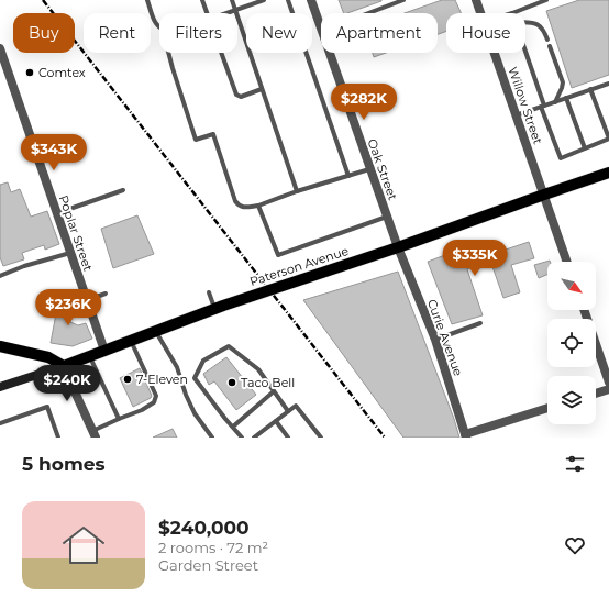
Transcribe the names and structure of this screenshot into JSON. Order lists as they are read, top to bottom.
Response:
{
  "streets": {
    "main road": ["Paterson Avenue"],
    "street": [
      "Willow Street",
      "Oak Street",
      "Poplar Street",
      "Curie Avenue"
    ]
  },
  "crossings": [
    ["Willow Street", "Paterson Avenue"],
    ["Oak Street", "Paterson Avenue"],
    ["Oak Street", "Curie Avenue"],
    ["Poplar Street", "Paterson Avenue"],
    ["Paterson Avenue", "Curie Avenue"]
  ],
  "places": ["Comtex", "7-Eleven", "Taco Bell"],
  "north": "bottom right",
  "page": {
    "chip": [
      "Buy",
      "Rent",
      "Filters",
      "New",
      "Apartment",
      "House"
    ],
    "price": [
      "$282K",
      "$343K",
      "$335K",
      "$236K",
      "$240K"
    ],
    "heading": "5 homes",
    "list": [
      {
        "name": "$240,000",
        "note": "2 rooms · 72 m² · Garden Street"
      }
    ]
  }
}
